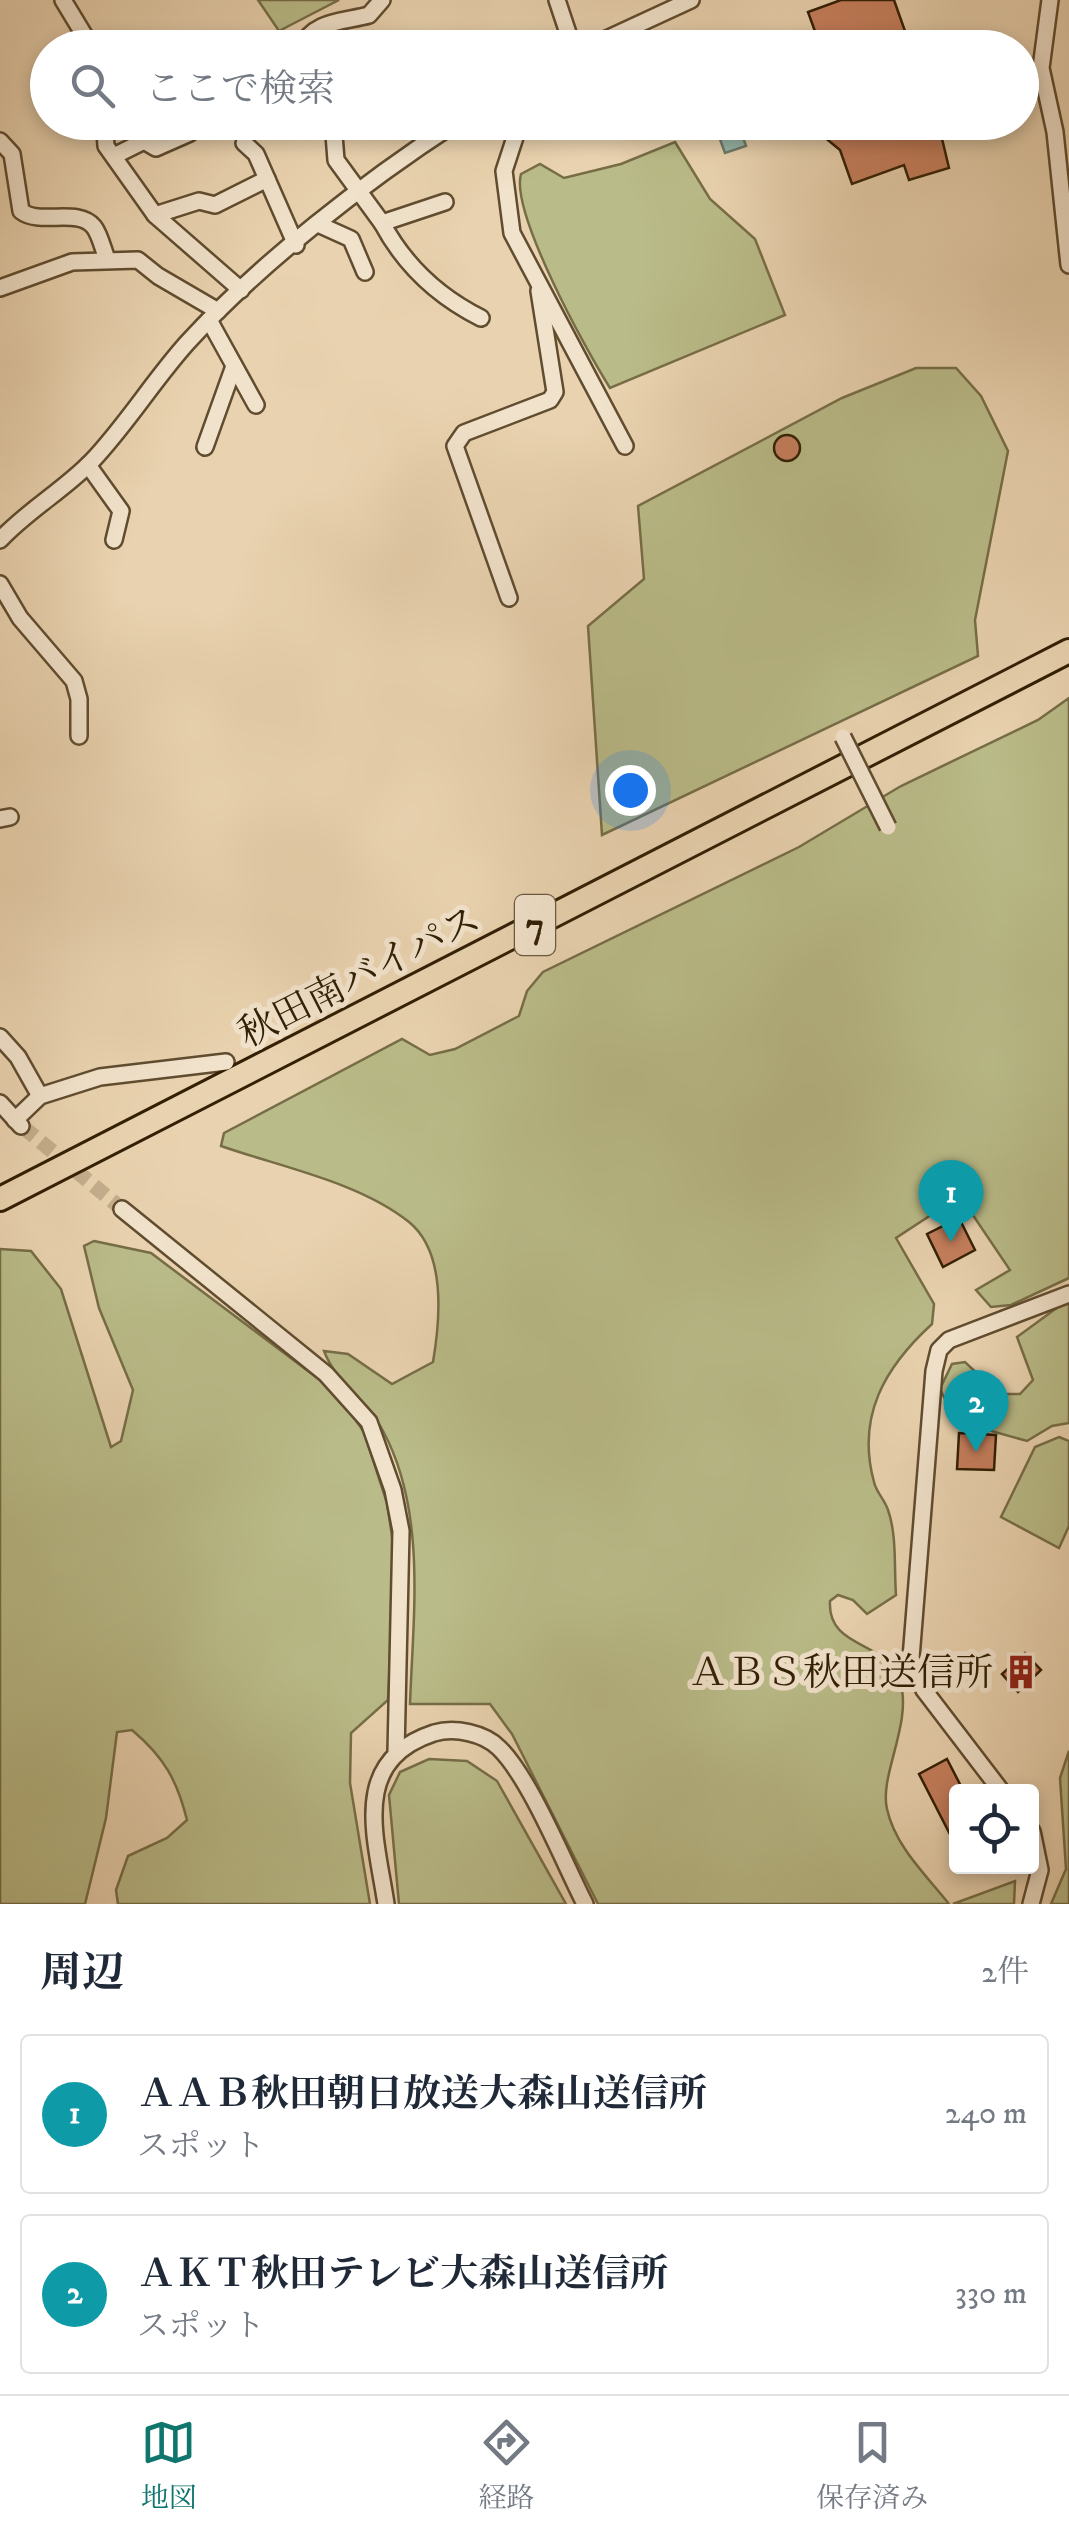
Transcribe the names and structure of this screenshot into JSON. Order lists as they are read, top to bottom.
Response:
{
  "streets": {
    "highway": ["7", "秋田南バイパス"]
  },
  "places": {
    "building": ["ＡＢＳ秋田送信所"]
  },
  "page": {
    "search": "ここで検索",
    "pins": ["1", "2"],
    "heading": ["周辺", "2件"],
    "list": [
      {
        "mark": "1",
        "name": "ＡＡＢ秋田朝日放送大森山送信所",
        "note": "スポット",
        "value": "240 m"
      },
      {
        "mark": "2",
        "name": "ＡＫＴ秋田テレビ大森山送信所",
        "note": "スポット",
        "value": "330 m"
      }
    ],
    "nav": ["地図", "経路", "保存済み"]
  }
}
